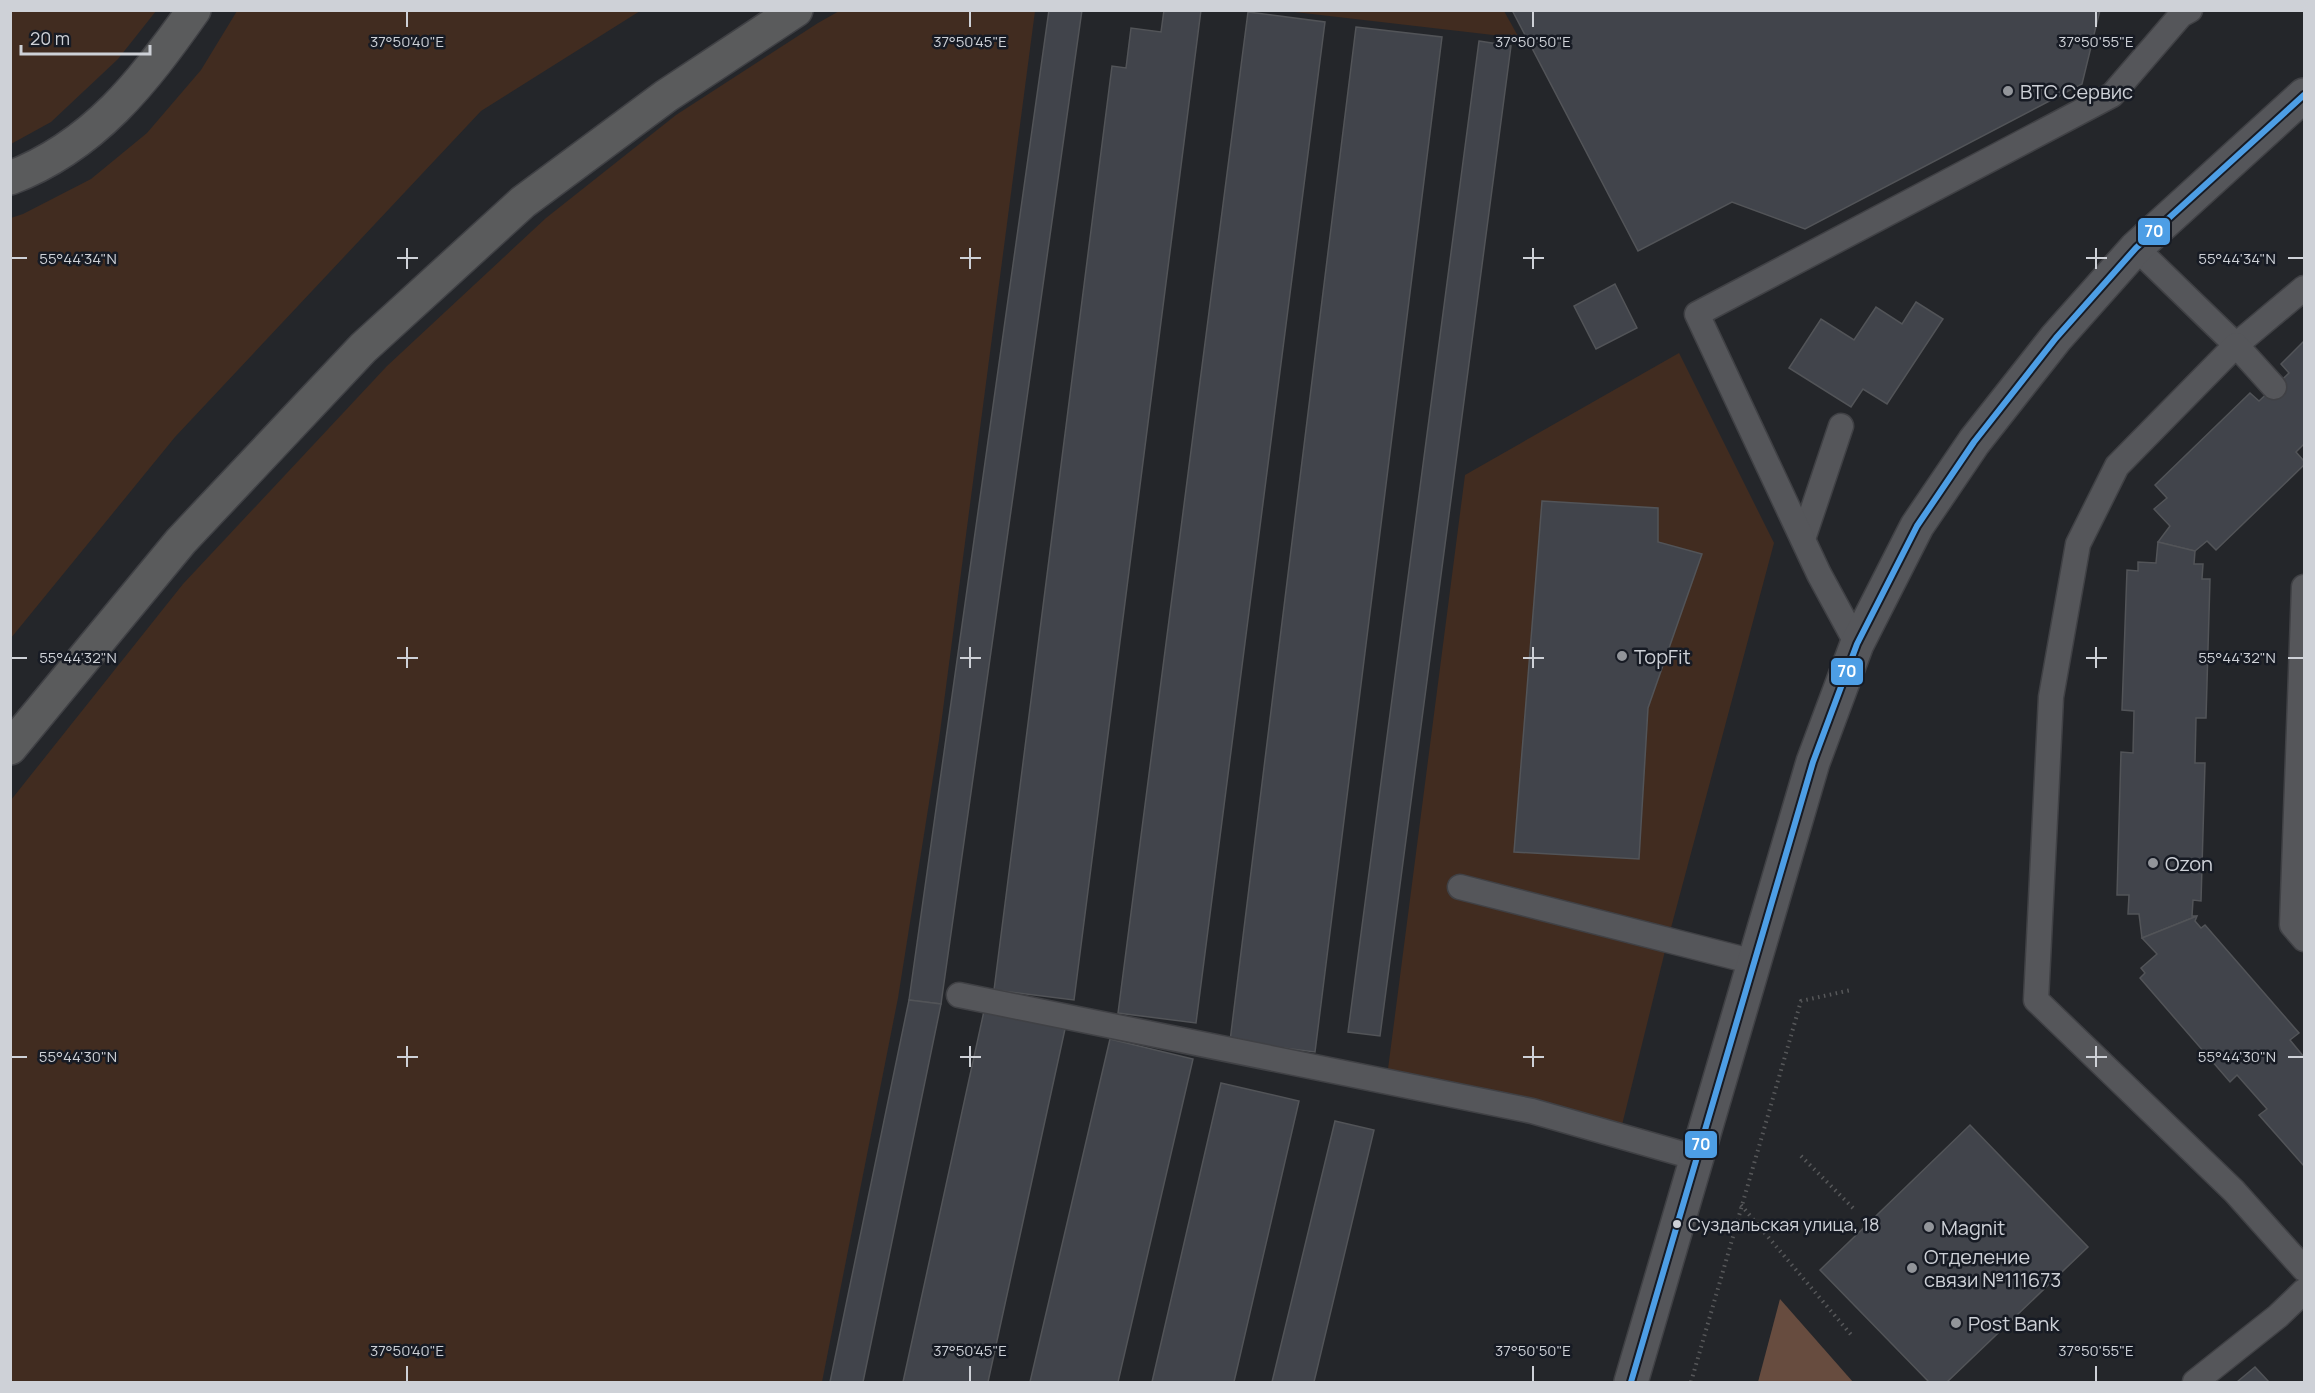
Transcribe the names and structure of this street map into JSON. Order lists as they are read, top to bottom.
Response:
{
  "places": [
    "ВТС Сервис",
    "TopFit",
    "Ozon",
    "Суздальская улица, 18",
    "Magnit",
    "Отделение связи №111673",
    "Post Bank"
  ],
  "lines": ["transit line 70"],
  "scale_bar": "20 m",
  "coordinates": [
    "37°50'40\"E",
    "37°50'45\"E",
    "37°50'50\"E",
    "37°50'55\"E",
    "55°44'34\"N",
    "55°44'32\"N",
    "55°44'30\"N"
  ]
}
